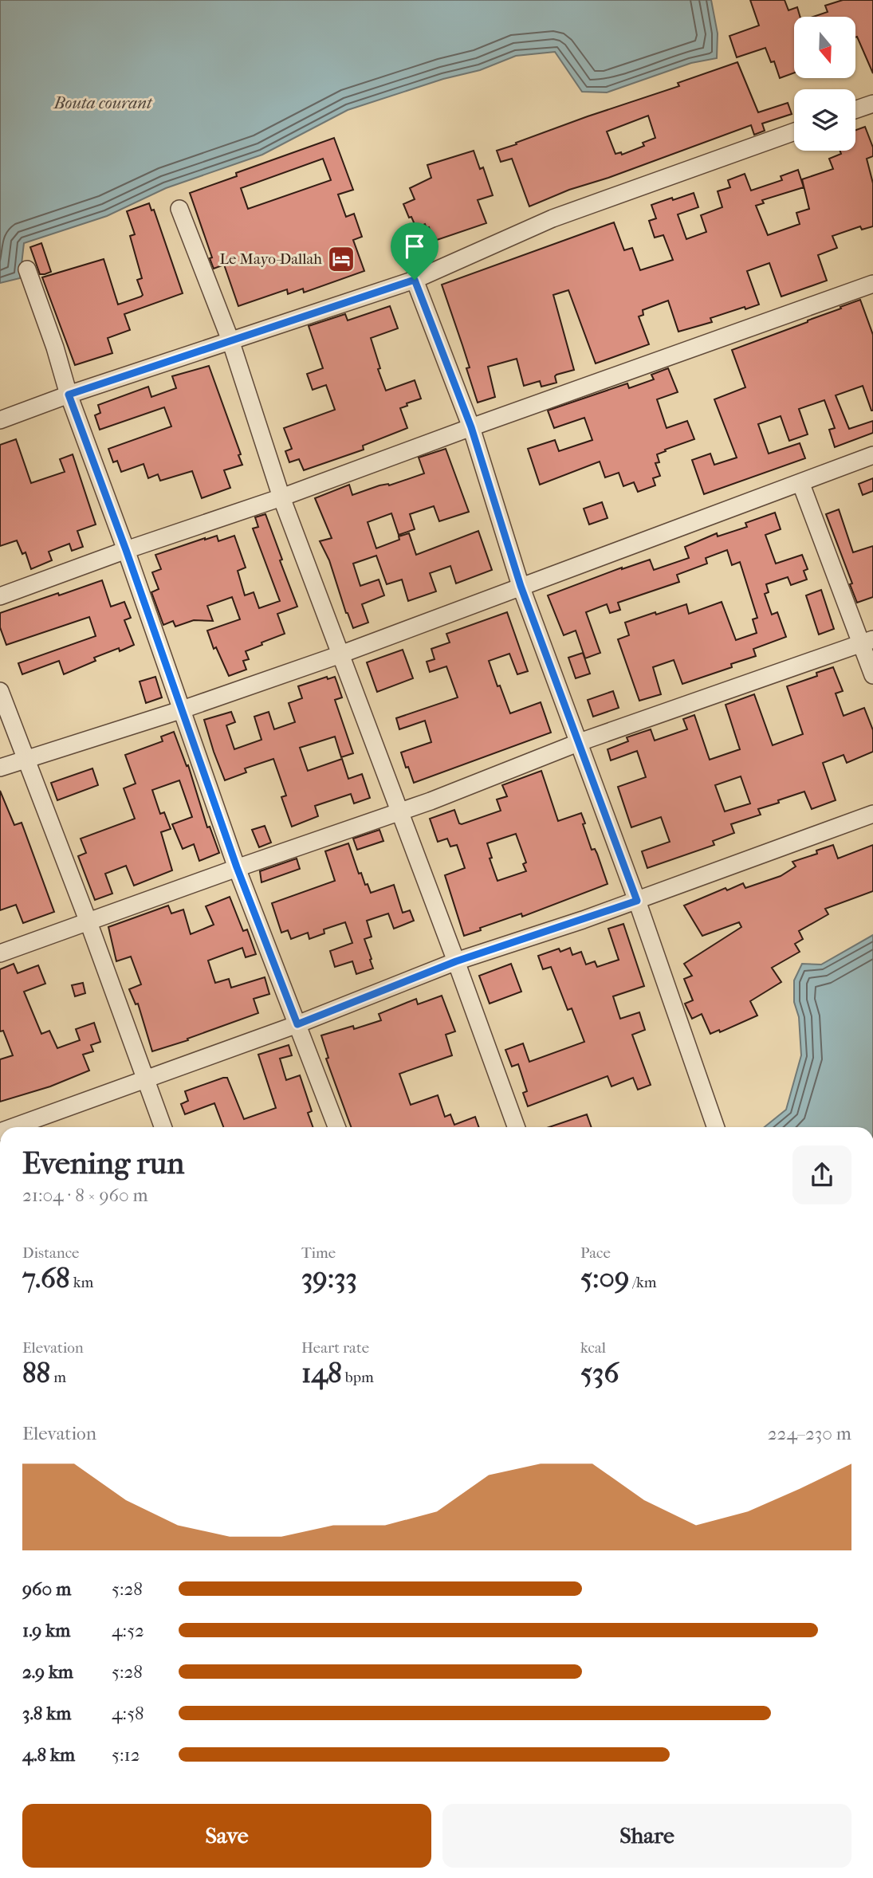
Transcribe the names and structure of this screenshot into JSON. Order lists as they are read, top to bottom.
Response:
{
  "water": ["Bouta courant"],
  "places": {
    "hotel": ["Le Mayo-Dallah"]
  },
  "north": "bottom",
  "page": {
    "heading": ["Evening run", "21:04 · 8 × 960 m"],
    "stats": [
      ["Distance", "7.68 km"],
      ["Time", "39:33"],
      ["Pace", "5:09 /km"],
      ["Elevation", "88 m"],
      ["Heart rate", "148 bpm"],
      ["kcal", "536"]
    ],
    "chart": ["Elevation", "224–230 m"],
    "list": [
      {
        "name": "960 m",
        "note": "5:28"
      },
      {
        "name": "1.9 km",
        "note": "4:52"
      },
      {
        "name": "2.9 km",
        "note": "5:28"
      },
      {
        "name": "3.8 km",
        "note": "4:58"
      },
      {
        "name": "4.8 km",
        "note": "5:12"
      }
    ],
    "buttons": ["Save", "Share"]
  }
}
